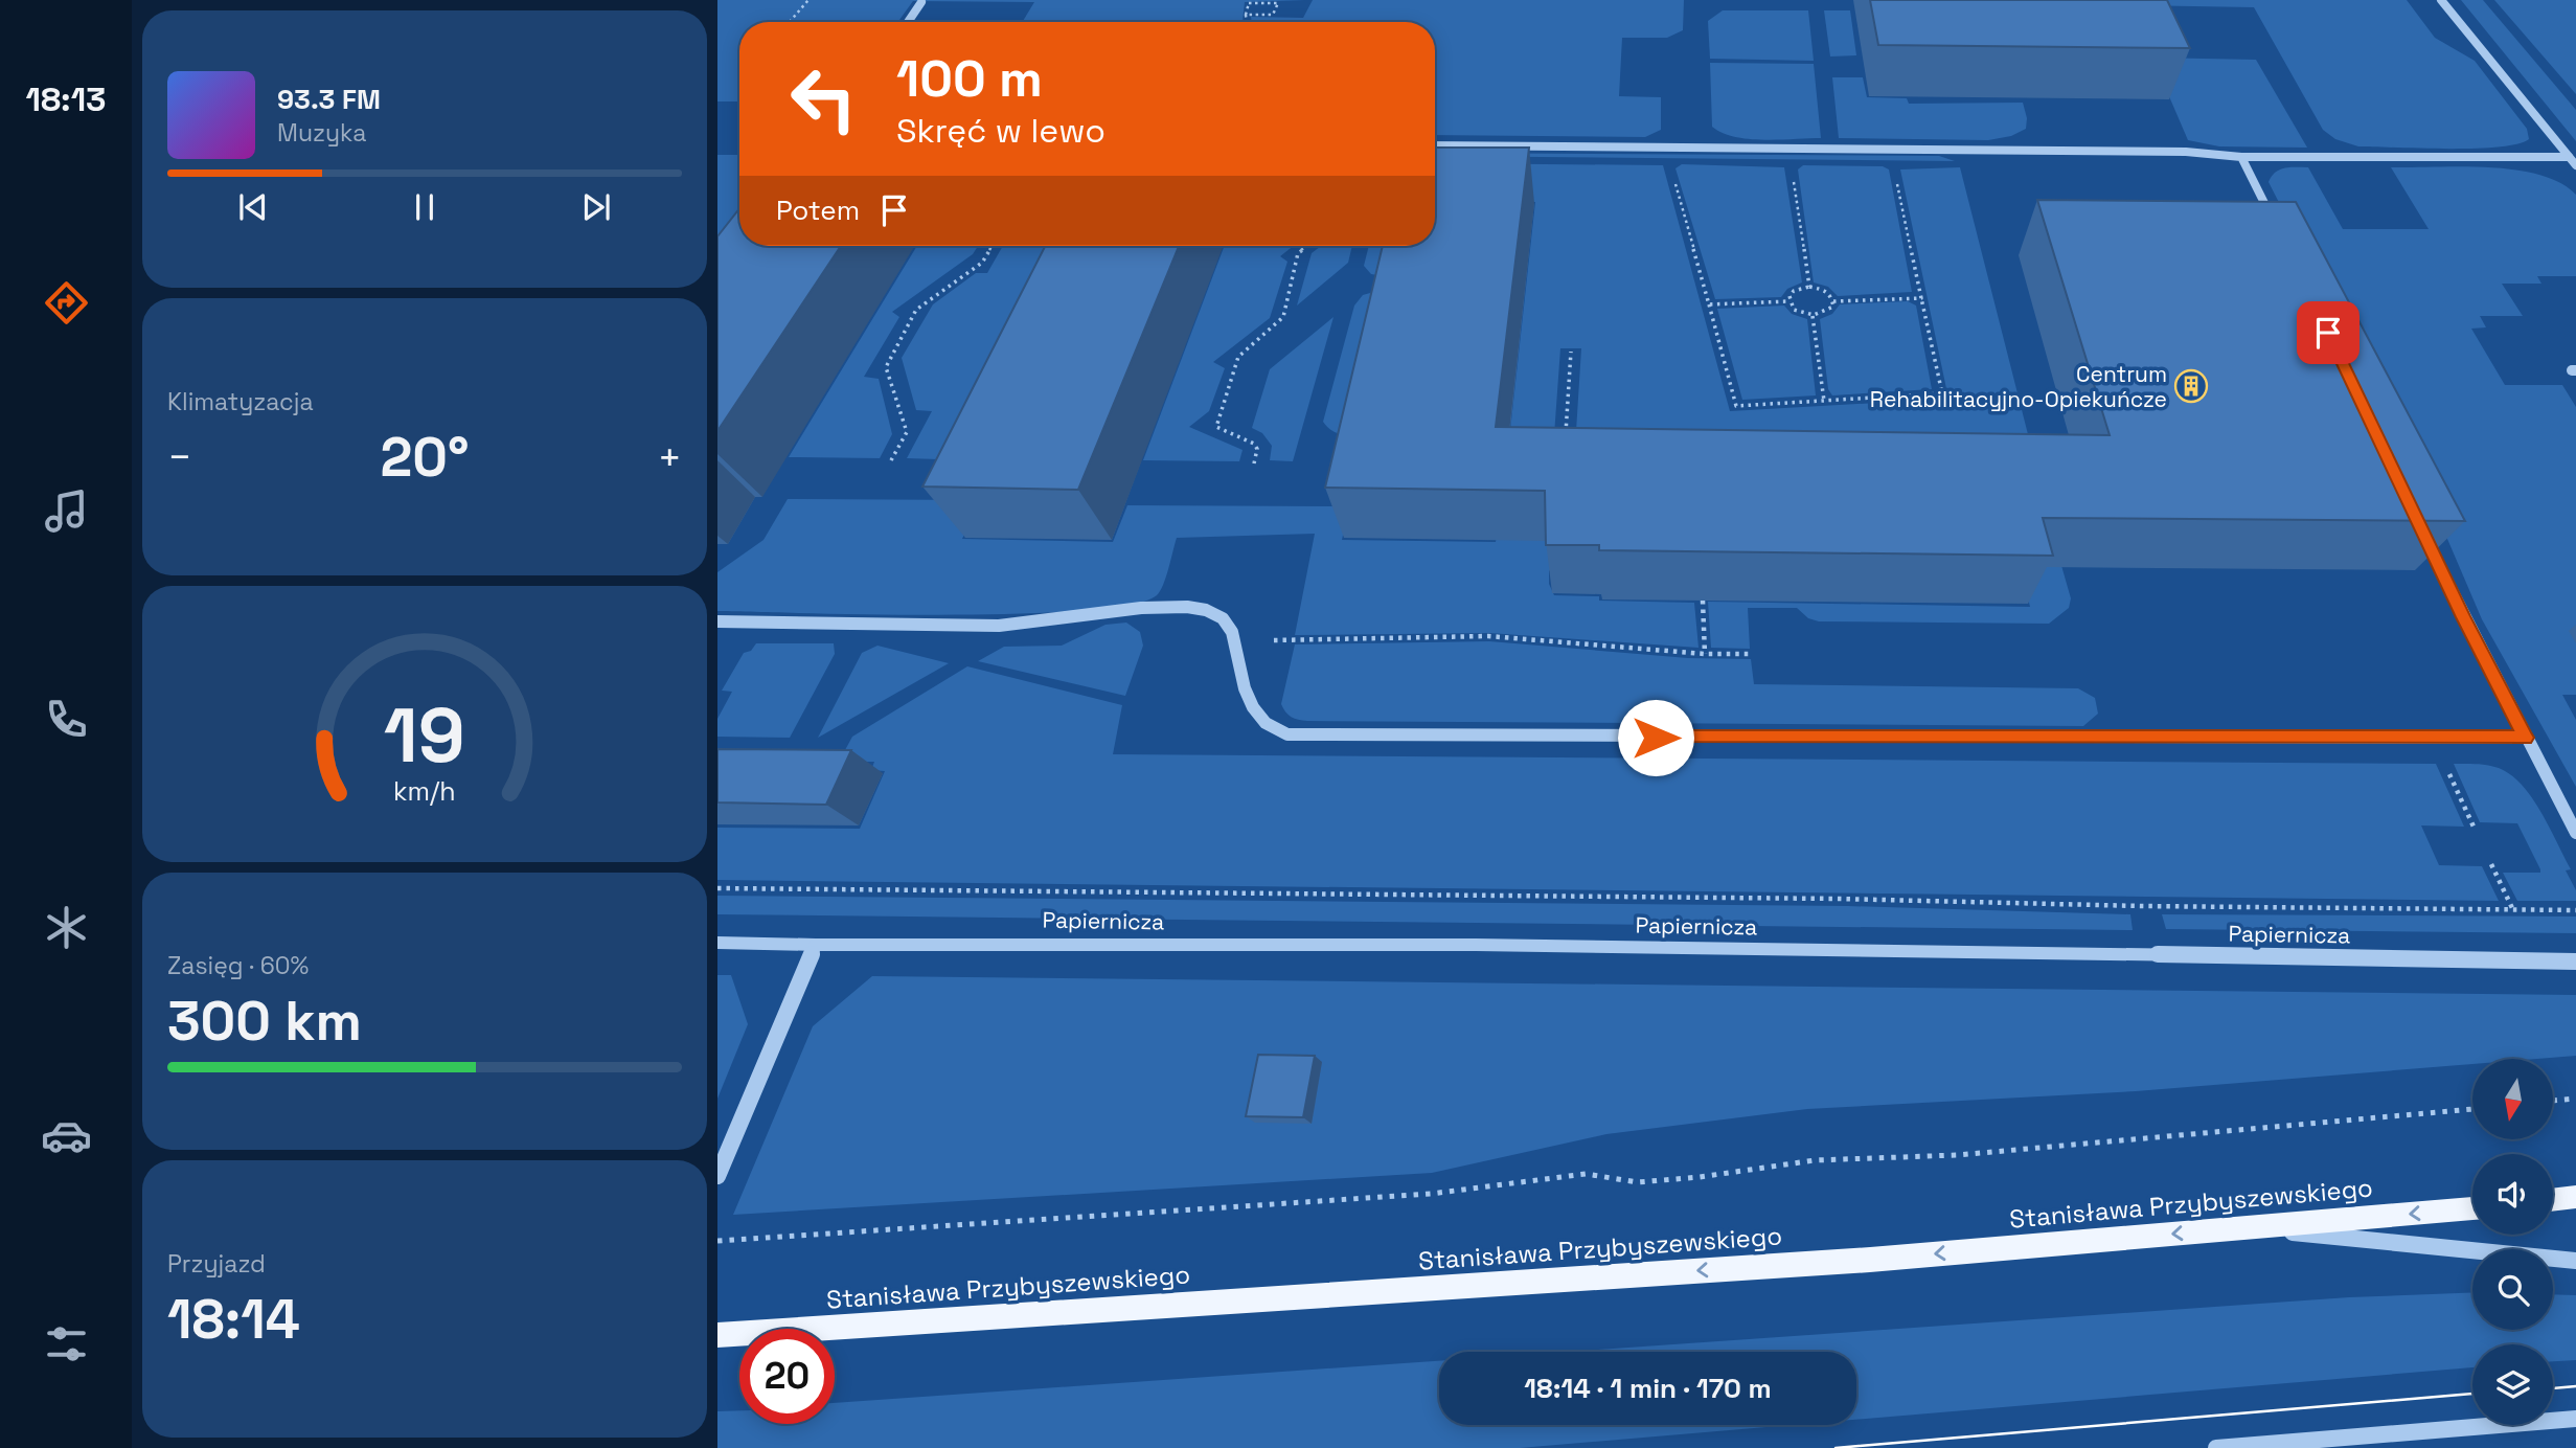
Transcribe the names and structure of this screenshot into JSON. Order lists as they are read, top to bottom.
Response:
{
  "streets": {
    "main road": ["Stanisława Przybyszewskiego"],
    "street": ["Papiernicza"]
  },
  "one_way": ["Stanisława Przybyszewskiego"],
  "places": {
    "building": ["Centrum Rehabilitacyjno-Opiekuńcze"]
  },
  "north": "bottom",
  "page": {
    "tabs": "18:13",
    "turn": ["100 m", "Skręć w lewo"],
    "song": ["93.3 FM", "Muzyka"],
    "then": "Potem",
    "tile": [
      "Klimatyzacja",
      ["Zasięg · 60%", "300 km"],
      ["Przyjazd", "18:14"]
    ],
    "heat": ["−", "20°", "+"],
    "limit": "20",
    "trip": "18:14 · 1 min · 170 m",
    "gauge": ["19", "km/h"]
  }
}
